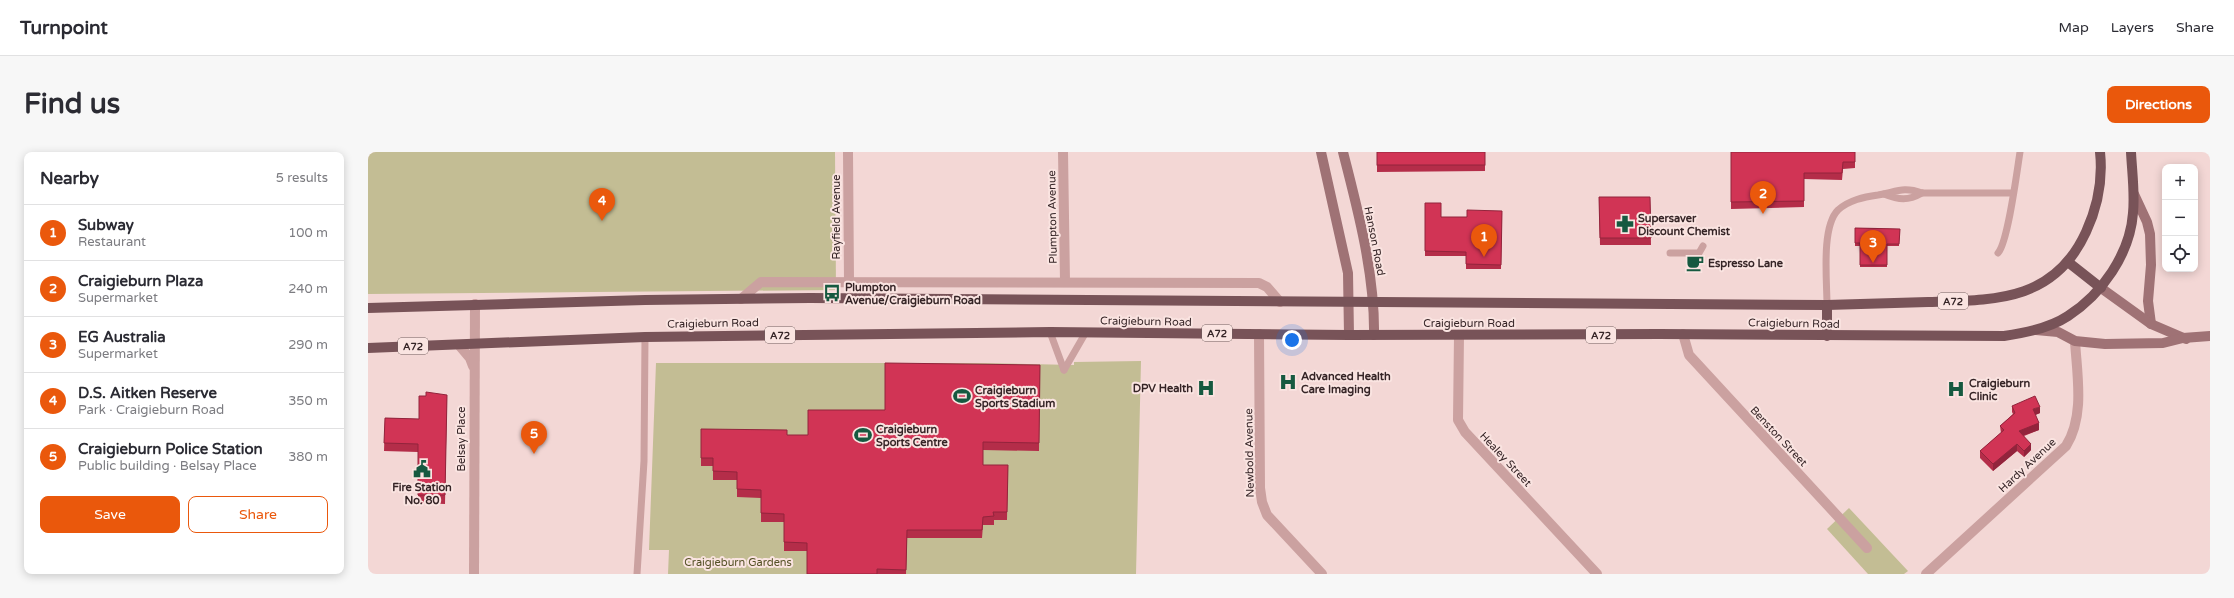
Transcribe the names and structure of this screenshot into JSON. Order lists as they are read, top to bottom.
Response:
{
  "streets": {
    "main road": ["A72", "Craigieburn Road"],
    "street": [
      "Rayfield Avenue",
      "Plumpton Avenue",
      "Hanson Road",
      "Benston Street",
      "Belsay Place",
      "Newbold Avenue",
      "Healey Street",
      "Hardy Avenue"
    ]
  },
  "crossings": [
    ["Hanson Road", "Craigieburn Road"],
    ["Craigieburn Road", "Benston Street"],
    ["Craigieburn Road", "Belsay Place"],
    ["Craigieburn Road", "Newbold Avenue"],
    ["Craigieburn Road", "Healey Street"]
  ],
  "parks": ["Craigieburn Gardens"],
  "places": {
    "pharmacy": ["Supersaver Discount Chemist"],
    "cafe": ["Espresso Lane"],
    "bus stop": ["Plumpton Avenue/Craigieburn Road"],
    "hospital": ["Advanced Health Care Imaging", "DPV Health", "Craigieburn Clinic"],
    "sports": ["Craigieburn Sports Stadium", "Craigieburn Sports Centre"],
    "public building": ["Fire Station No. 80"]
  },
  "page": {
    "header": "Turnpoint",
    "nav": ["Map", "Layers", "Share"],
    "buttons": [
      "Directions",
      ["Save", "Share"]
    ],
    "title": "Find us",
    "heading": ["Nearby", "5 results"],
    "map_buttons": ["+", "−"],
    "pins": [
      "2",
      "4",
      "1",
      "3",
      "5"
    ],
    "list": [
      {
        "mark": "1",
        "name": "Subway",
        "note": "Restaurant",
        "value": "100 m"
      },
      {
        "mark": "2",
        "name": "Craigieburn Plaza",
        "note": "Supermarket",
        "value": "240 m"
      },
      {
        "mark": "3",
        "name": "EG Australia",
        "note": "Supermarket",
        "value": "290 m"
      },
      {
        "mark": "4",
        "name": "D.S. Aitken Reserve",
        "note": "Park · Craigieburn Road",
        "value": "350 m"
      },
      {
        "mark": "5",
        "name": "Craigieburn Police Station",
        "note": "Public building · Belsay Place",
        "value": "380 m"
      }
    ]
  }
}
